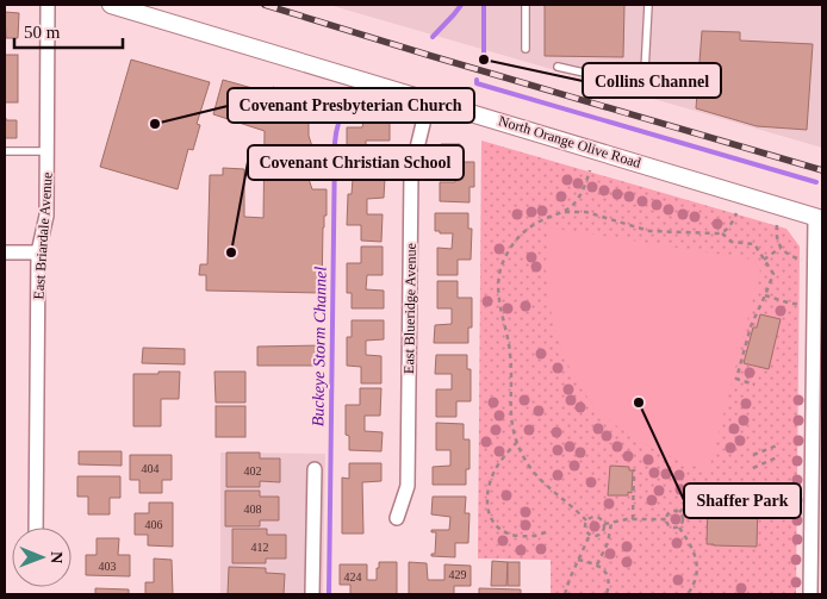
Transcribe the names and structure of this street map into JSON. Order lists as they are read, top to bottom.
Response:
{
  "streets": {
    "street": ["North Orange Olive Road", "East Briardale Avenue", "East Blueridge Avenue"]
  },
  "crossings": [
    ["North Orange Olive Road", "East Blueridge Avenue"]
  ],
  "water": ["Buckeye Storm Channel"],
  "places": [
    "Collins Channel",
    "Covenant Presbyterian Church",
    "Covenant Christian School",
    "Shaffer Park"
  ],
  "house_numbers": [
    "404",
    "402",
    "408",
    "406",
    "412",
    "403",
    "429",
    "424"
  ],
  "scale_bar": "50 m",
  "north": "right"
}
